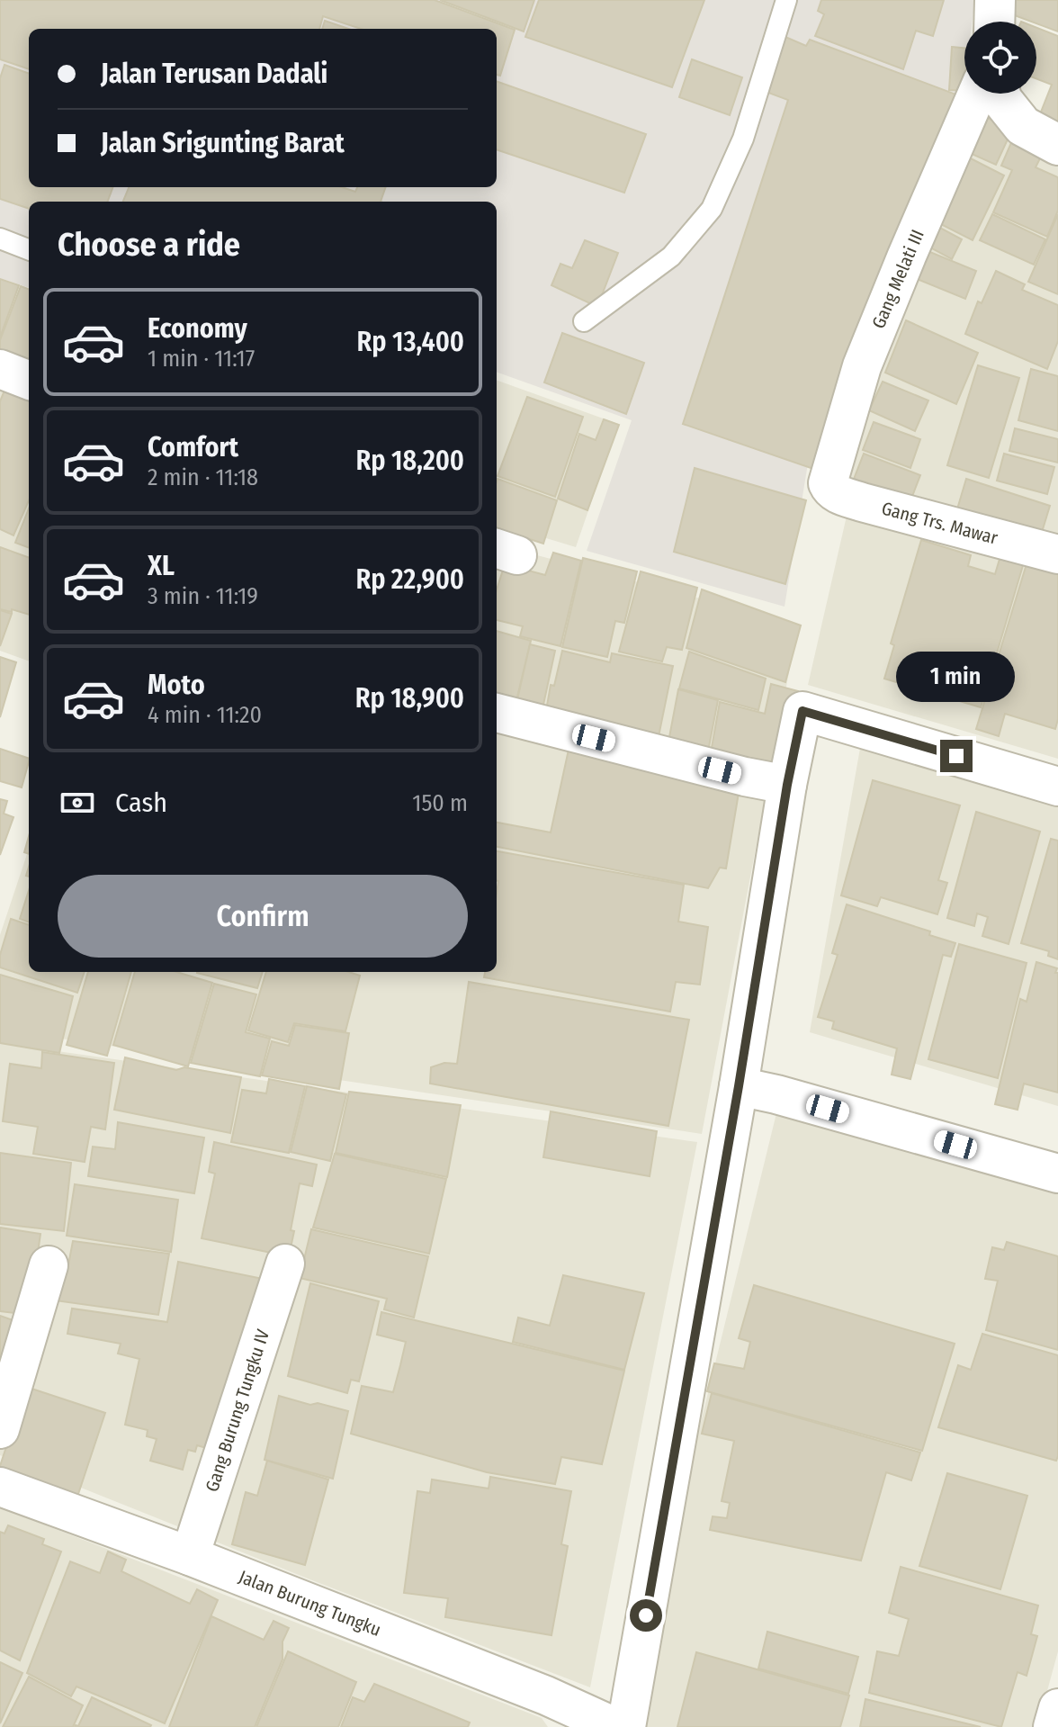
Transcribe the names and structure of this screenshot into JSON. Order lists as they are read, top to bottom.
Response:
{
  "streets": {
    "street": [
      "Gang Melati III",
      "Gang Trs. Mawar",
      "Gang Burung Tungku IV",
      "Jalan Burung Tungku"
    ]
  },
  "crossings": [
    ["Gang Melati III", "Gang Trs. Mawar"],
    ["Gang Burung Tungku IV", "Jalan Burung Tungku"]
  ],
  "page": {
    "banner": ["Jalan Terusan Dadali", "Jalan Srigunting Barat"],
    "heading": "Choose a ride",
    "list": [
      {
        "name": "Economy",
        "note": "1 min · 11:17",
        "value": "Rp 13,400"
      },
      {
        "name": "Comfort",
        "note": "2 min · 11:18",
        "value": "Rp 18,200"
      },
      {
        "name": "XL",
        "note": "3 min · 11:19",
        "value": "Rp 22,900"
      },
      {
        "name": "Moto",
        "note": "4 min · 11:20",
        "value": "Rp 18,900"
      }
    ],
    "bubble": "1 min",
    "pay": ["Cash", "150 m"],
    "buttons": "Confirm"
  }
}
